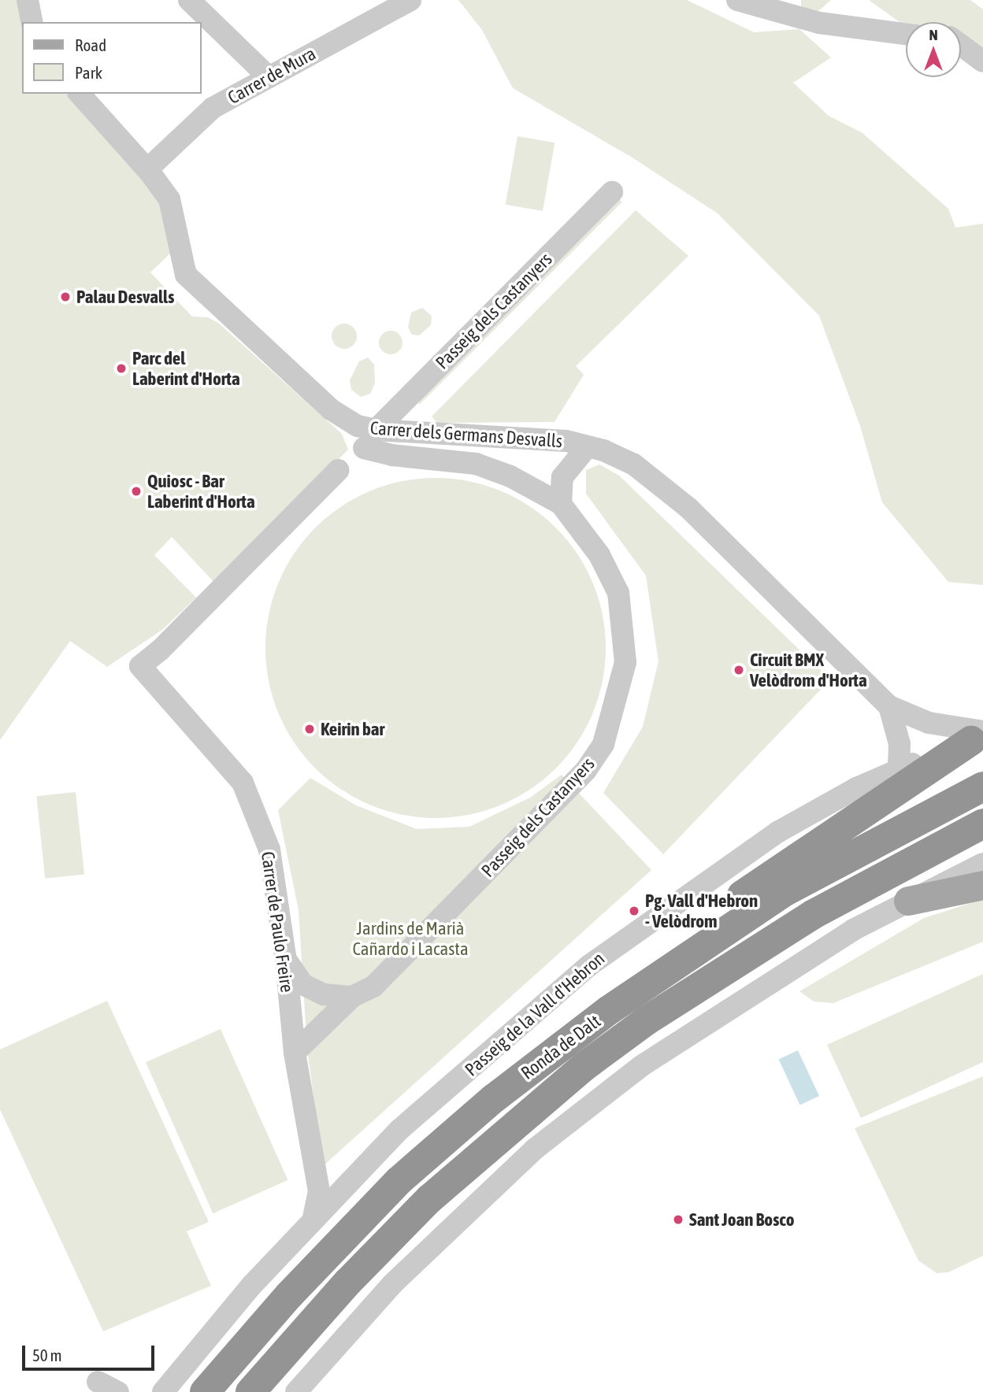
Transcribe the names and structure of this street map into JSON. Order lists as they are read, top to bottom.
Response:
{
  "streets": {
    "highway": ["Ronda de Dalt"],
    "street": [
      "Carrer de Mura",
      "Passeig dels Castanyers",
      "Carrer dels Germans Desvalls",
      "Carrer de Paulo Freire",
      "Passeig de la Vall d'Hebron"
    ]
  },
  "crossings": [
    ["Carrer de Mura", "Carrer dels Germans Desvalls"],
    ["Passeig dels Castanyers", "Carrer dels Germans Desvalls"],
    ["Passeig dels Castanyers", "Carrer de Paulo Freire"],
    ["Carrer dels Germans Desvalls", "Passeig de la Vall d'Hebron"],
    ["Carrer de Paulo Freire", "Passeig de la Vall d'Hebron"]
  ],
  "parks": ["Jardins de Marià Cañardo i Lacasta"],
  "places": [
    "Palau Desvalls",
    "Parc del Laberint d'Horta",
    "Quiosc - Bar Laberint d'Horta",
    "Circuit BMX Velòdrom d'Horta",
    "Keirin bar",
    "Pg. Vall d'Hebron - Velòdrom",
    "Sant Joan Bosco"
  ],
  "legend": ["Road", "Park"],
  "scale_bar": "50 m",
  "north": "top"
}
